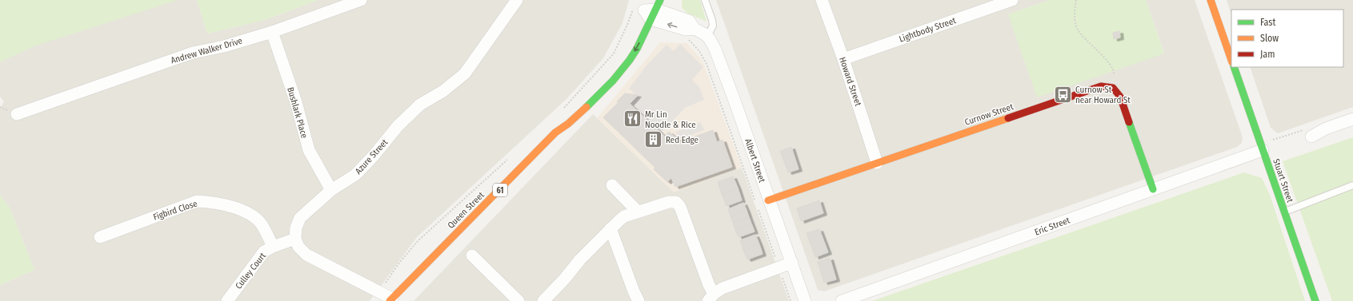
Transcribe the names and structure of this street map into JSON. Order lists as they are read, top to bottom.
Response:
{
  "streets": {
    "street": [
      "Lightbody Street",
      "Andrew Walker Drive",
      "Howard Street",
      "Bushlark Place",
      "Curnow Street",
      "Azure Street",
      "Albert Street",
      "Stuart Street",
      "61",
      "Figbird Close",
      "Queen Street",
      "Eric Street",
      "Culley Court"
    ]
  },
  "crossings": [
    ["Lightbody Street", "Howard Street"],
    ["Andrew Walker Drive", "Bushlark Place"],
    ["Howard Street", "Curnow Street"],
    ["Bushlark Place", "Azure Street"],
    ["Curnow Street", "Albert Street"],
    ["Azure Street", "Culley Court"],
    ["Albert Street", "Queen Street"],
    ["Stuart Street", "Eric Street"],
    ["Figbird Close", "Culley Court"]
  ],
  "one_way": ["Queen Street"],
  "places": {
    "bus stop": ["Curnow St near Howard St"],
    "restaurant": ["Mr Lin Noodle & Rice"],
    "building": ["Red Edge"]
  },
  "legend": ["Fast", "Slow", "Jam"]
}
